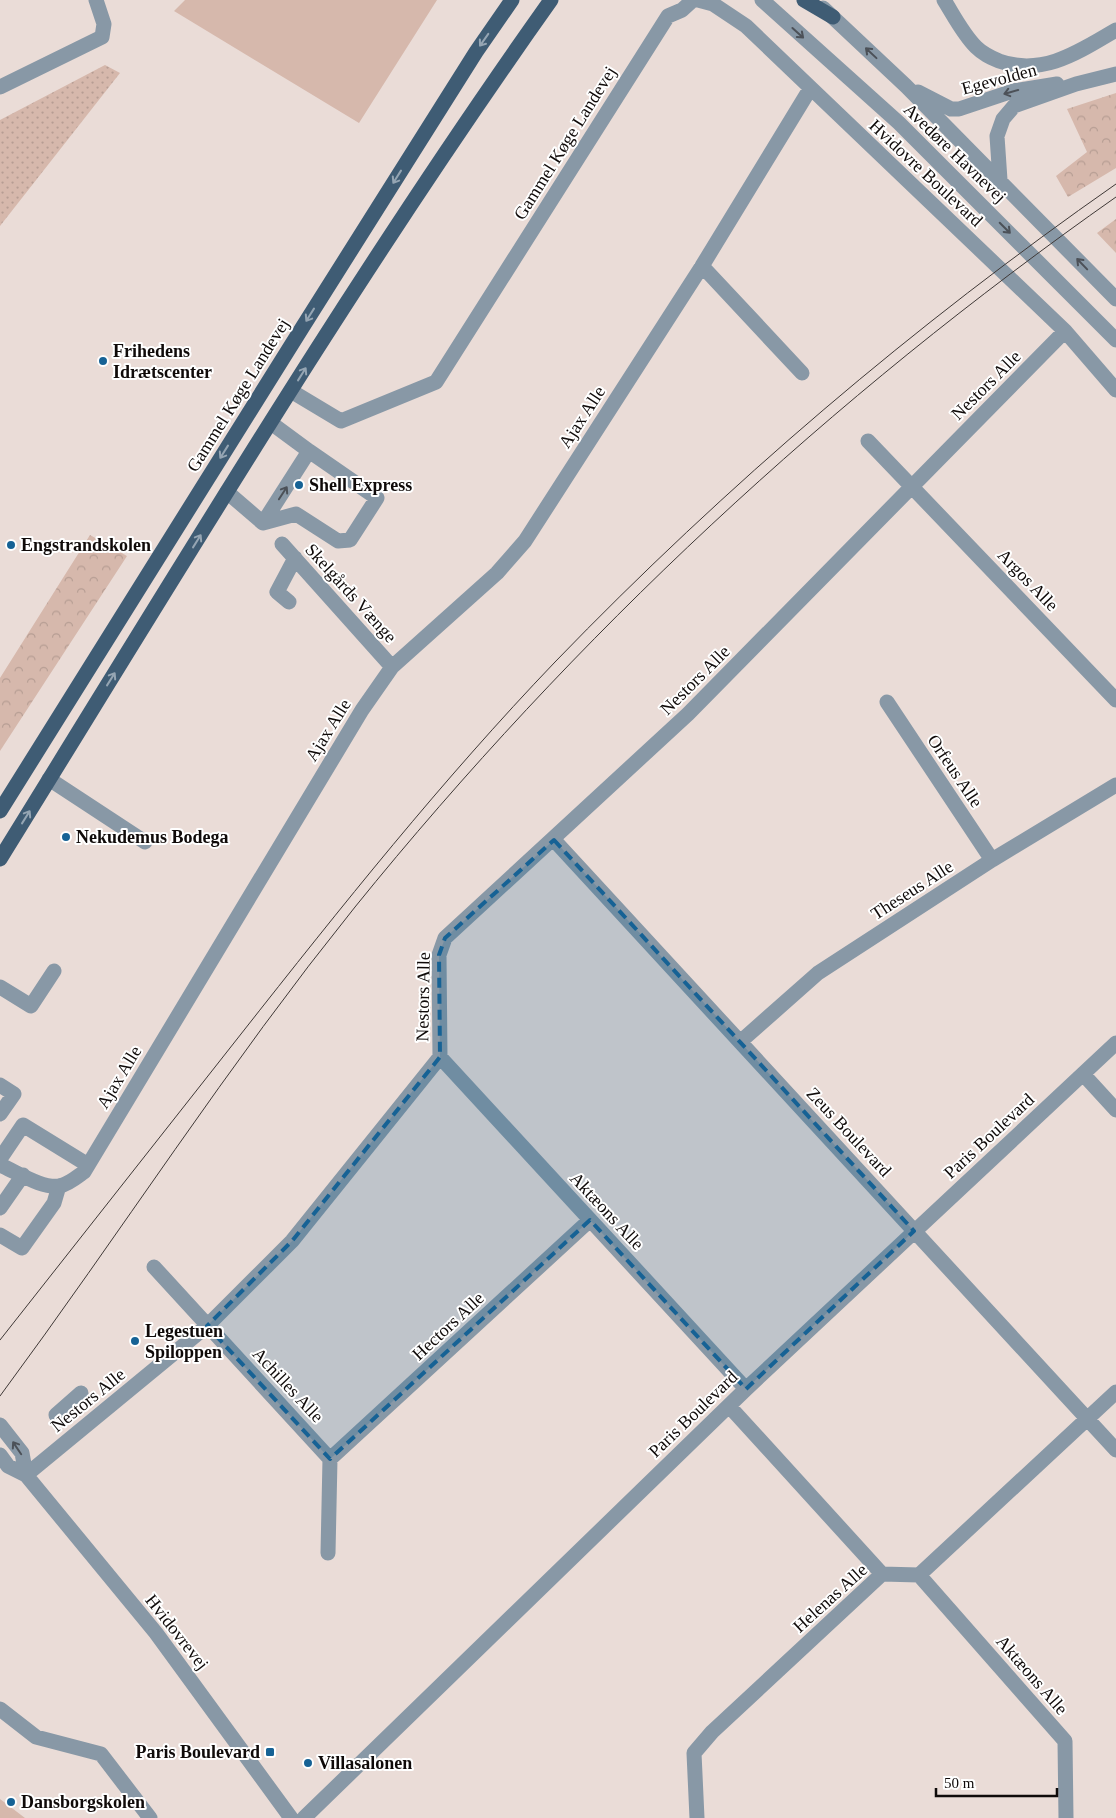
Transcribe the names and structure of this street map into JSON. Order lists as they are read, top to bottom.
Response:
{
  "streets": {
    "main road": ["Gammel Køge Landevej"],
    "street": [
      "Egevolden",
      "Avedøre Havnevej",
      "Hvidovre Boulevard",
      "Nestors Alle",
      "Ajax Alle",
      "Argos Alle",
      "Skelgårds Vænge",
      "Orfeus Alle",
      "Theseus Alle",
      "Zeus Boulevard",
      "Paris Boulevard",
      "Aktæons Alle",
      "Hectors Alle",
      "Achilles Alle",
      "Helenas Alle",
      "Hvidovrevej"
    ]
  },
  "crossings": [
    ["Egevolden", "Avedøre Havnevej"],
    ["Hvidovre Boulevard", "Nestors Alle"],
    ["Hvidovre Boulevard", "Ajax Alle"],
    ["Nestors Alle", "Argos Alle"],
    ["Nestors Alle", "Zeus Boulevard"],
    ["Nestors Alle", "Aktæons Alle"],
    ["Nestors Alle", "Achilles Alle"],
    ["Nestors Alle", "Hvidovrevej"],
    ["Ajax Alle", "Skelgårds Vænge"],
    ["Orfeus Alle", "Theseus Alle"],
    ["Theseus Alle", "Zeus Boulevard"],
    ["Zeus Boulevard", "Paris Boulevard"],
    ["Paris Boulevard", "Aktæons Alle"],
    ["Aktæons Alle", "Hectors Alle"],
    ["Aktæons Alle", "Helenas Alle"],
    ["Hectors Alle", "Achilles Alle"]
  ],
  "places": {
    "other": [
      "Frihedens Idrætscenter",
      "Shell Express",
      "Engstrandskolen",
      "Nekudemus Bodega",
      "Legestuen Spiloppen",
      "Villasalonen",
      "Dansborgskolen"
    ],
    "transit": ["Paris Boulevard"]
  },
  "scale_bar": "50 m"
}
